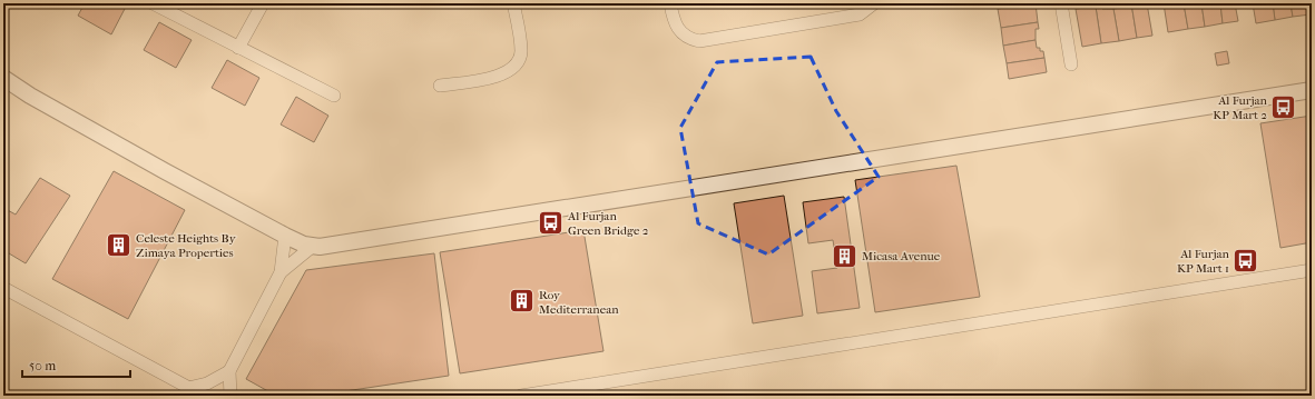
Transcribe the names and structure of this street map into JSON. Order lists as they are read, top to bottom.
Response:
{
  "places": {
    "bus stop": ["Al Furjan KP Mart 2", "Al Furjan Green Bridge 2", "Al Furjan KP Mart 1"],
    "building": ["Celeste Heights By Zimaya Properties", "Micasa Avenue", "Roy Mediterranean"]
  },
  "scale_bar": "50 m"
}
